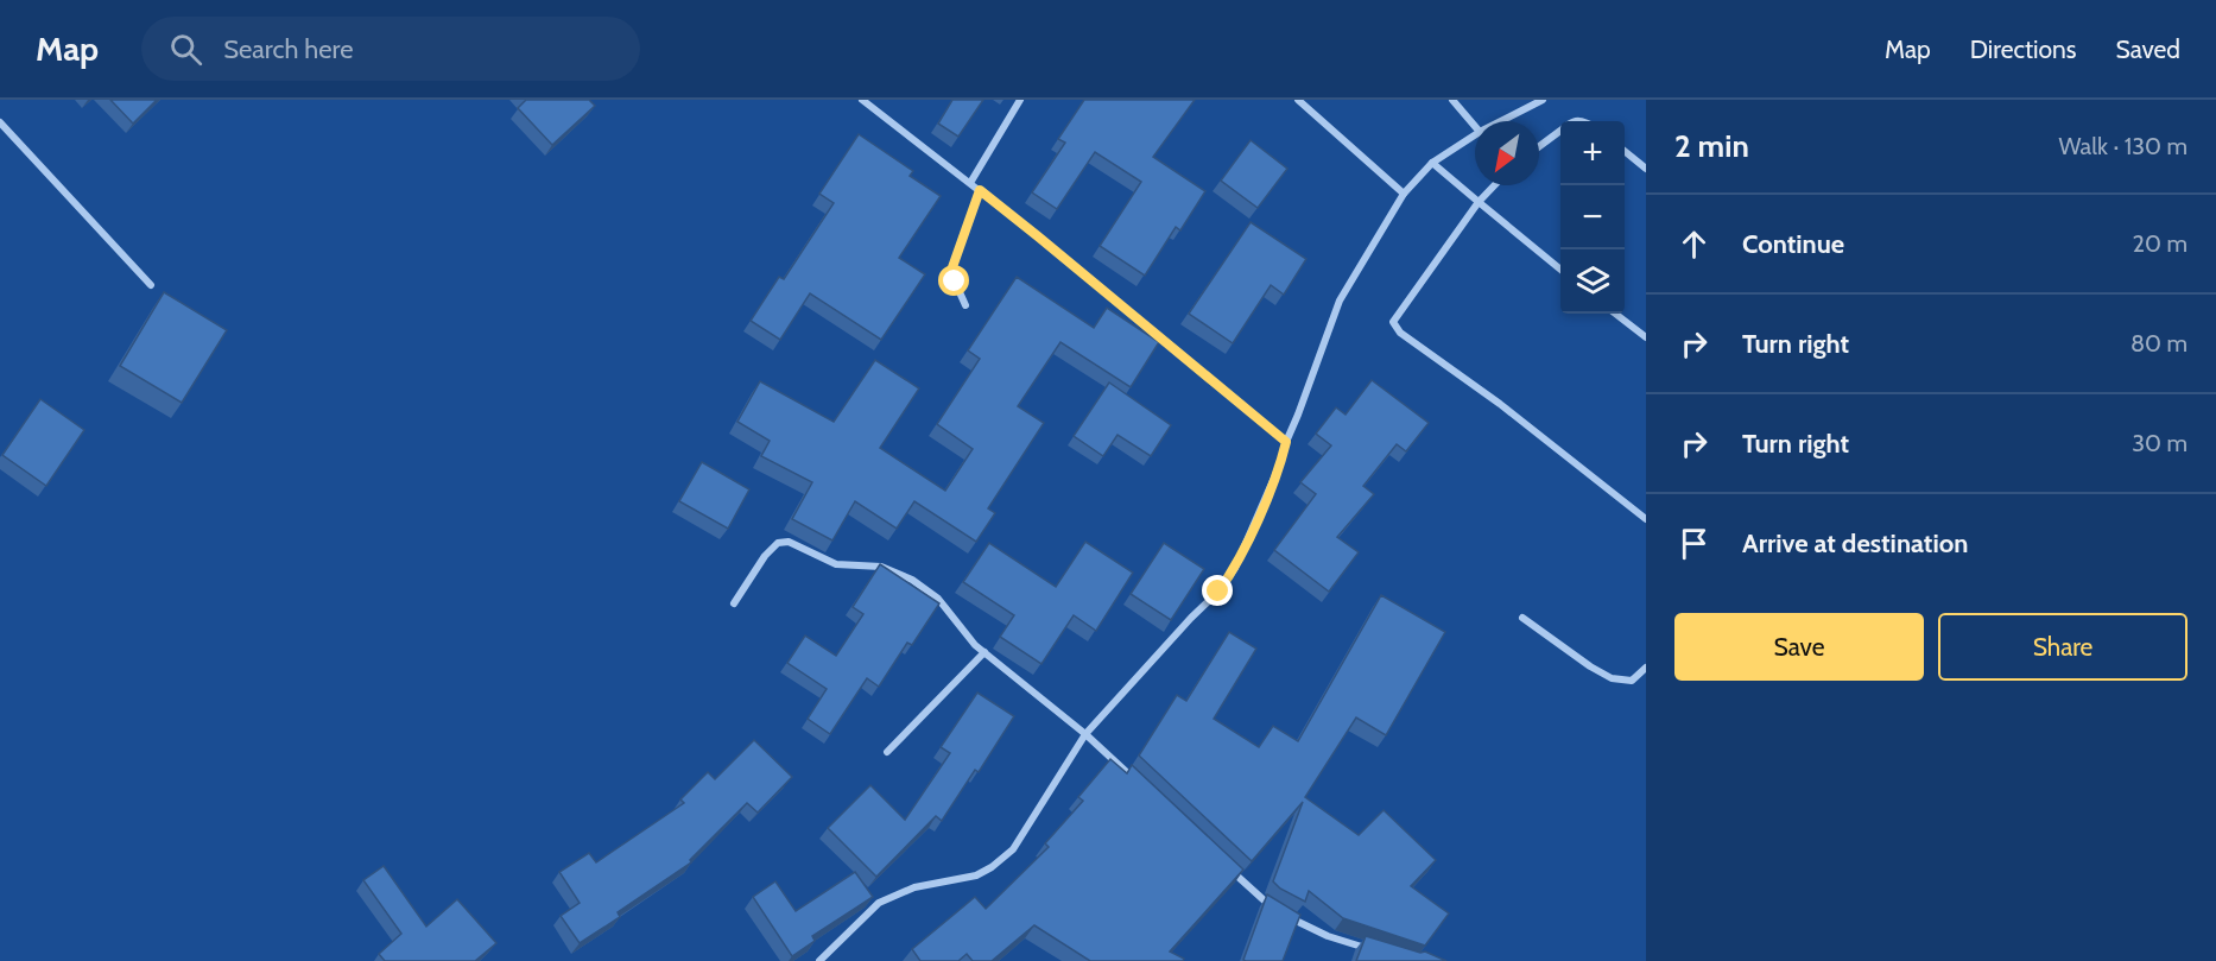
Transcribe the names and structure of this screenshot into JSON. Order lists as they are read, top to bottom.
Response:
{
  "north": "bottom left",
  "page": {
    "header": "Map",
    "search": "Search here",
    "nav": ["Map", "Directions", "Saved"],
    "heading": ["2 min", "Walk · 130 m"],
    "map_buttons": ["+", "−"],
    "list": [
      ["Continue", "20 m"],
      ["Turn right", "80 m"],
      ["Turn right", "30 m"],
      "Arrive at destination"
    ],
    "buttons": ["Save", "Share"]
  }
}
